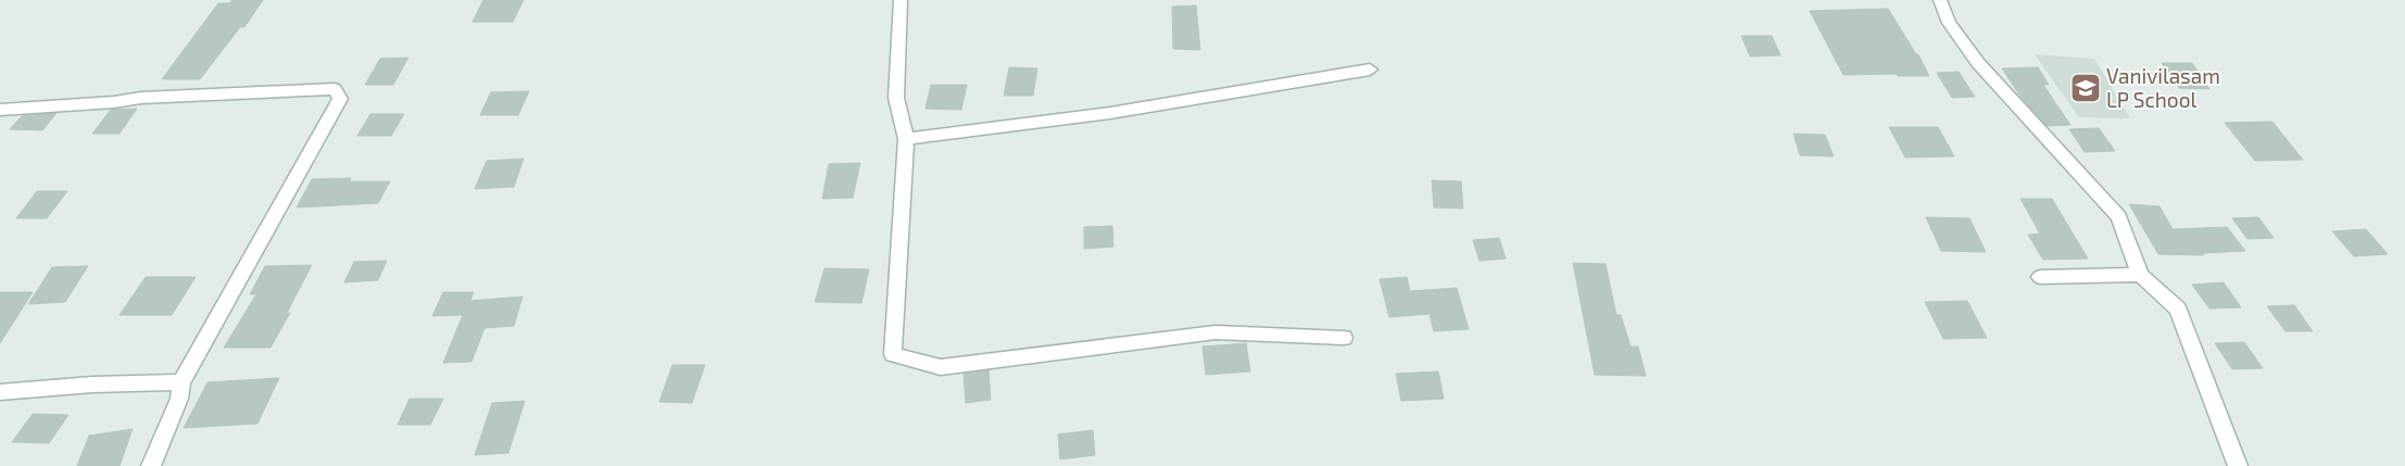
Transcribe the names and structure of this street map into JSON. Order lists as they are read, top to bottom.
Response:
{
  "places": {
    "school or university": ["Vanivilasam LP School"]
  }
}
